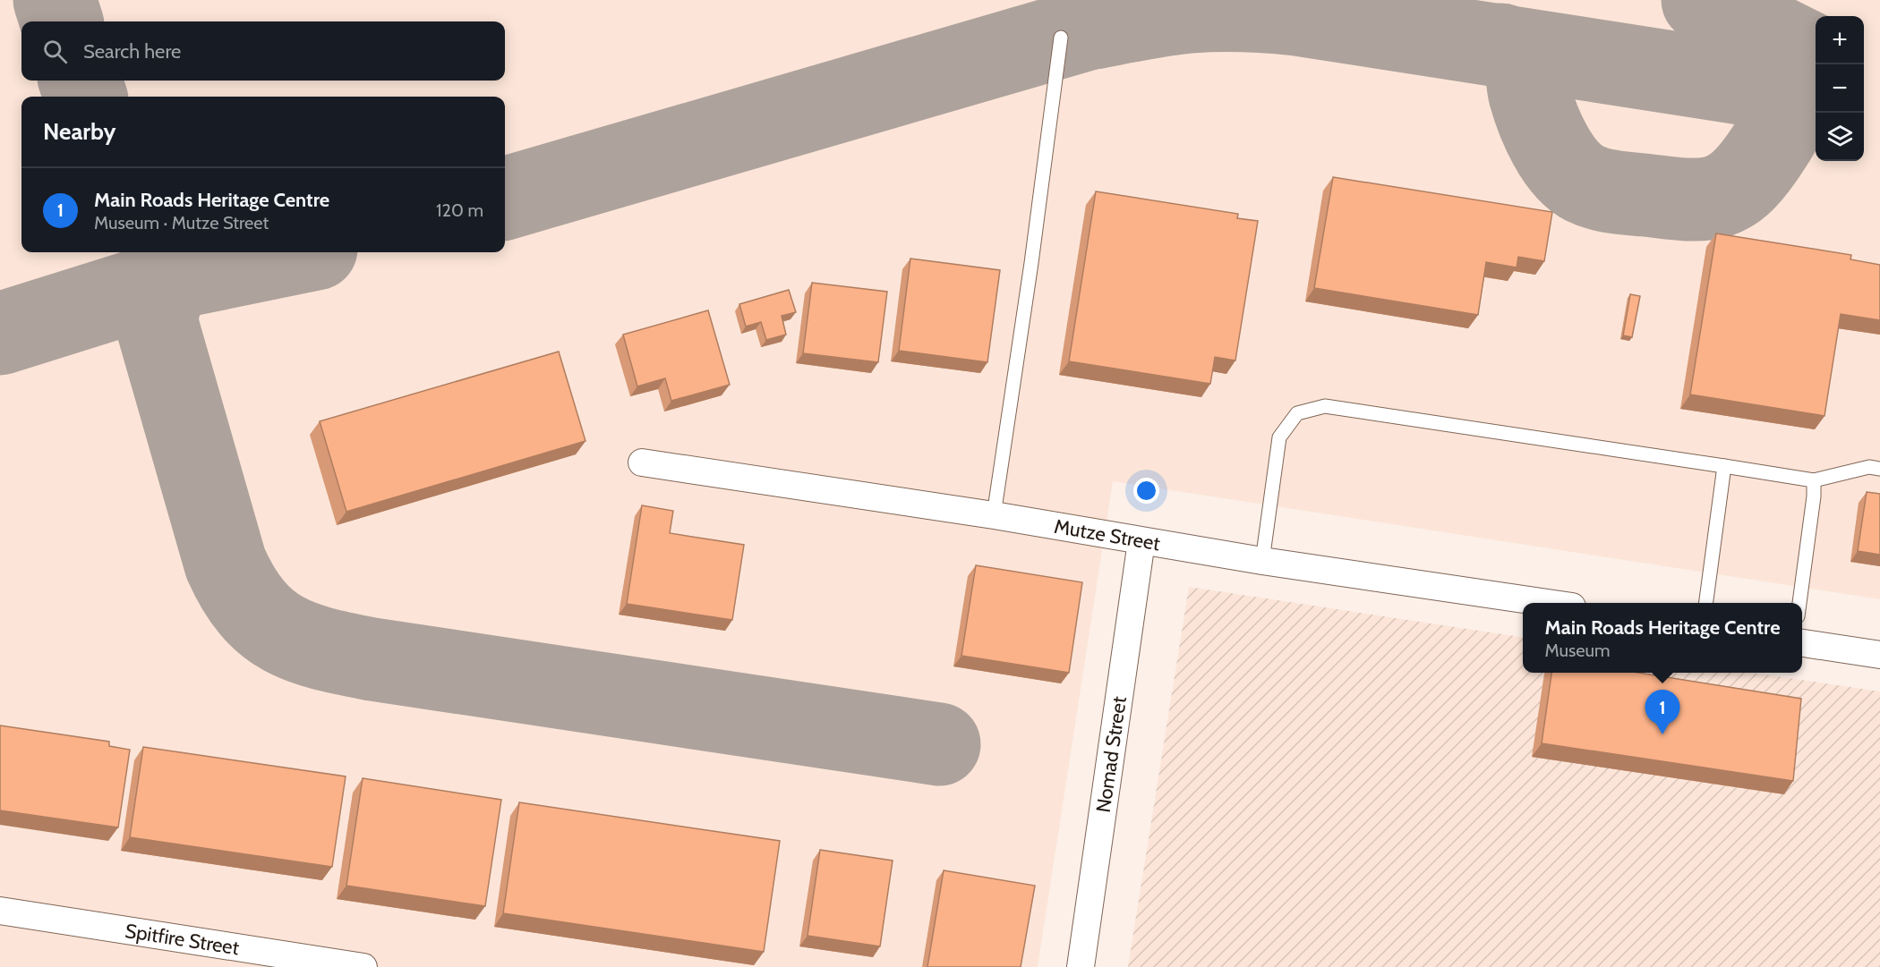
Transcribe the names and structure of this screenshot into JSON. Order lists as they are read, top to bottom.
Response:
{
  "streets": {
    "street": ["Mutze Street", "Nomad Street", "Spitfire Street"]
  },
  "crossings": [
    ["Mutze Street", "Nomad Street"]
  ],
  "page": {
    "map_buttons": ["+", "−"],
    "search": "Search here",
    "heading": "Nearby",
    "list": [
      {
        "mark": "1",
        "name": "Main Roads Heritage Centre",
        "note": "Museum · Mutze Street",
        "value": "120 m"
      }
    ],
    "popup": ["Main Roads Heritage Centre", "Museum"],
    "pins": "1"
  }
}
